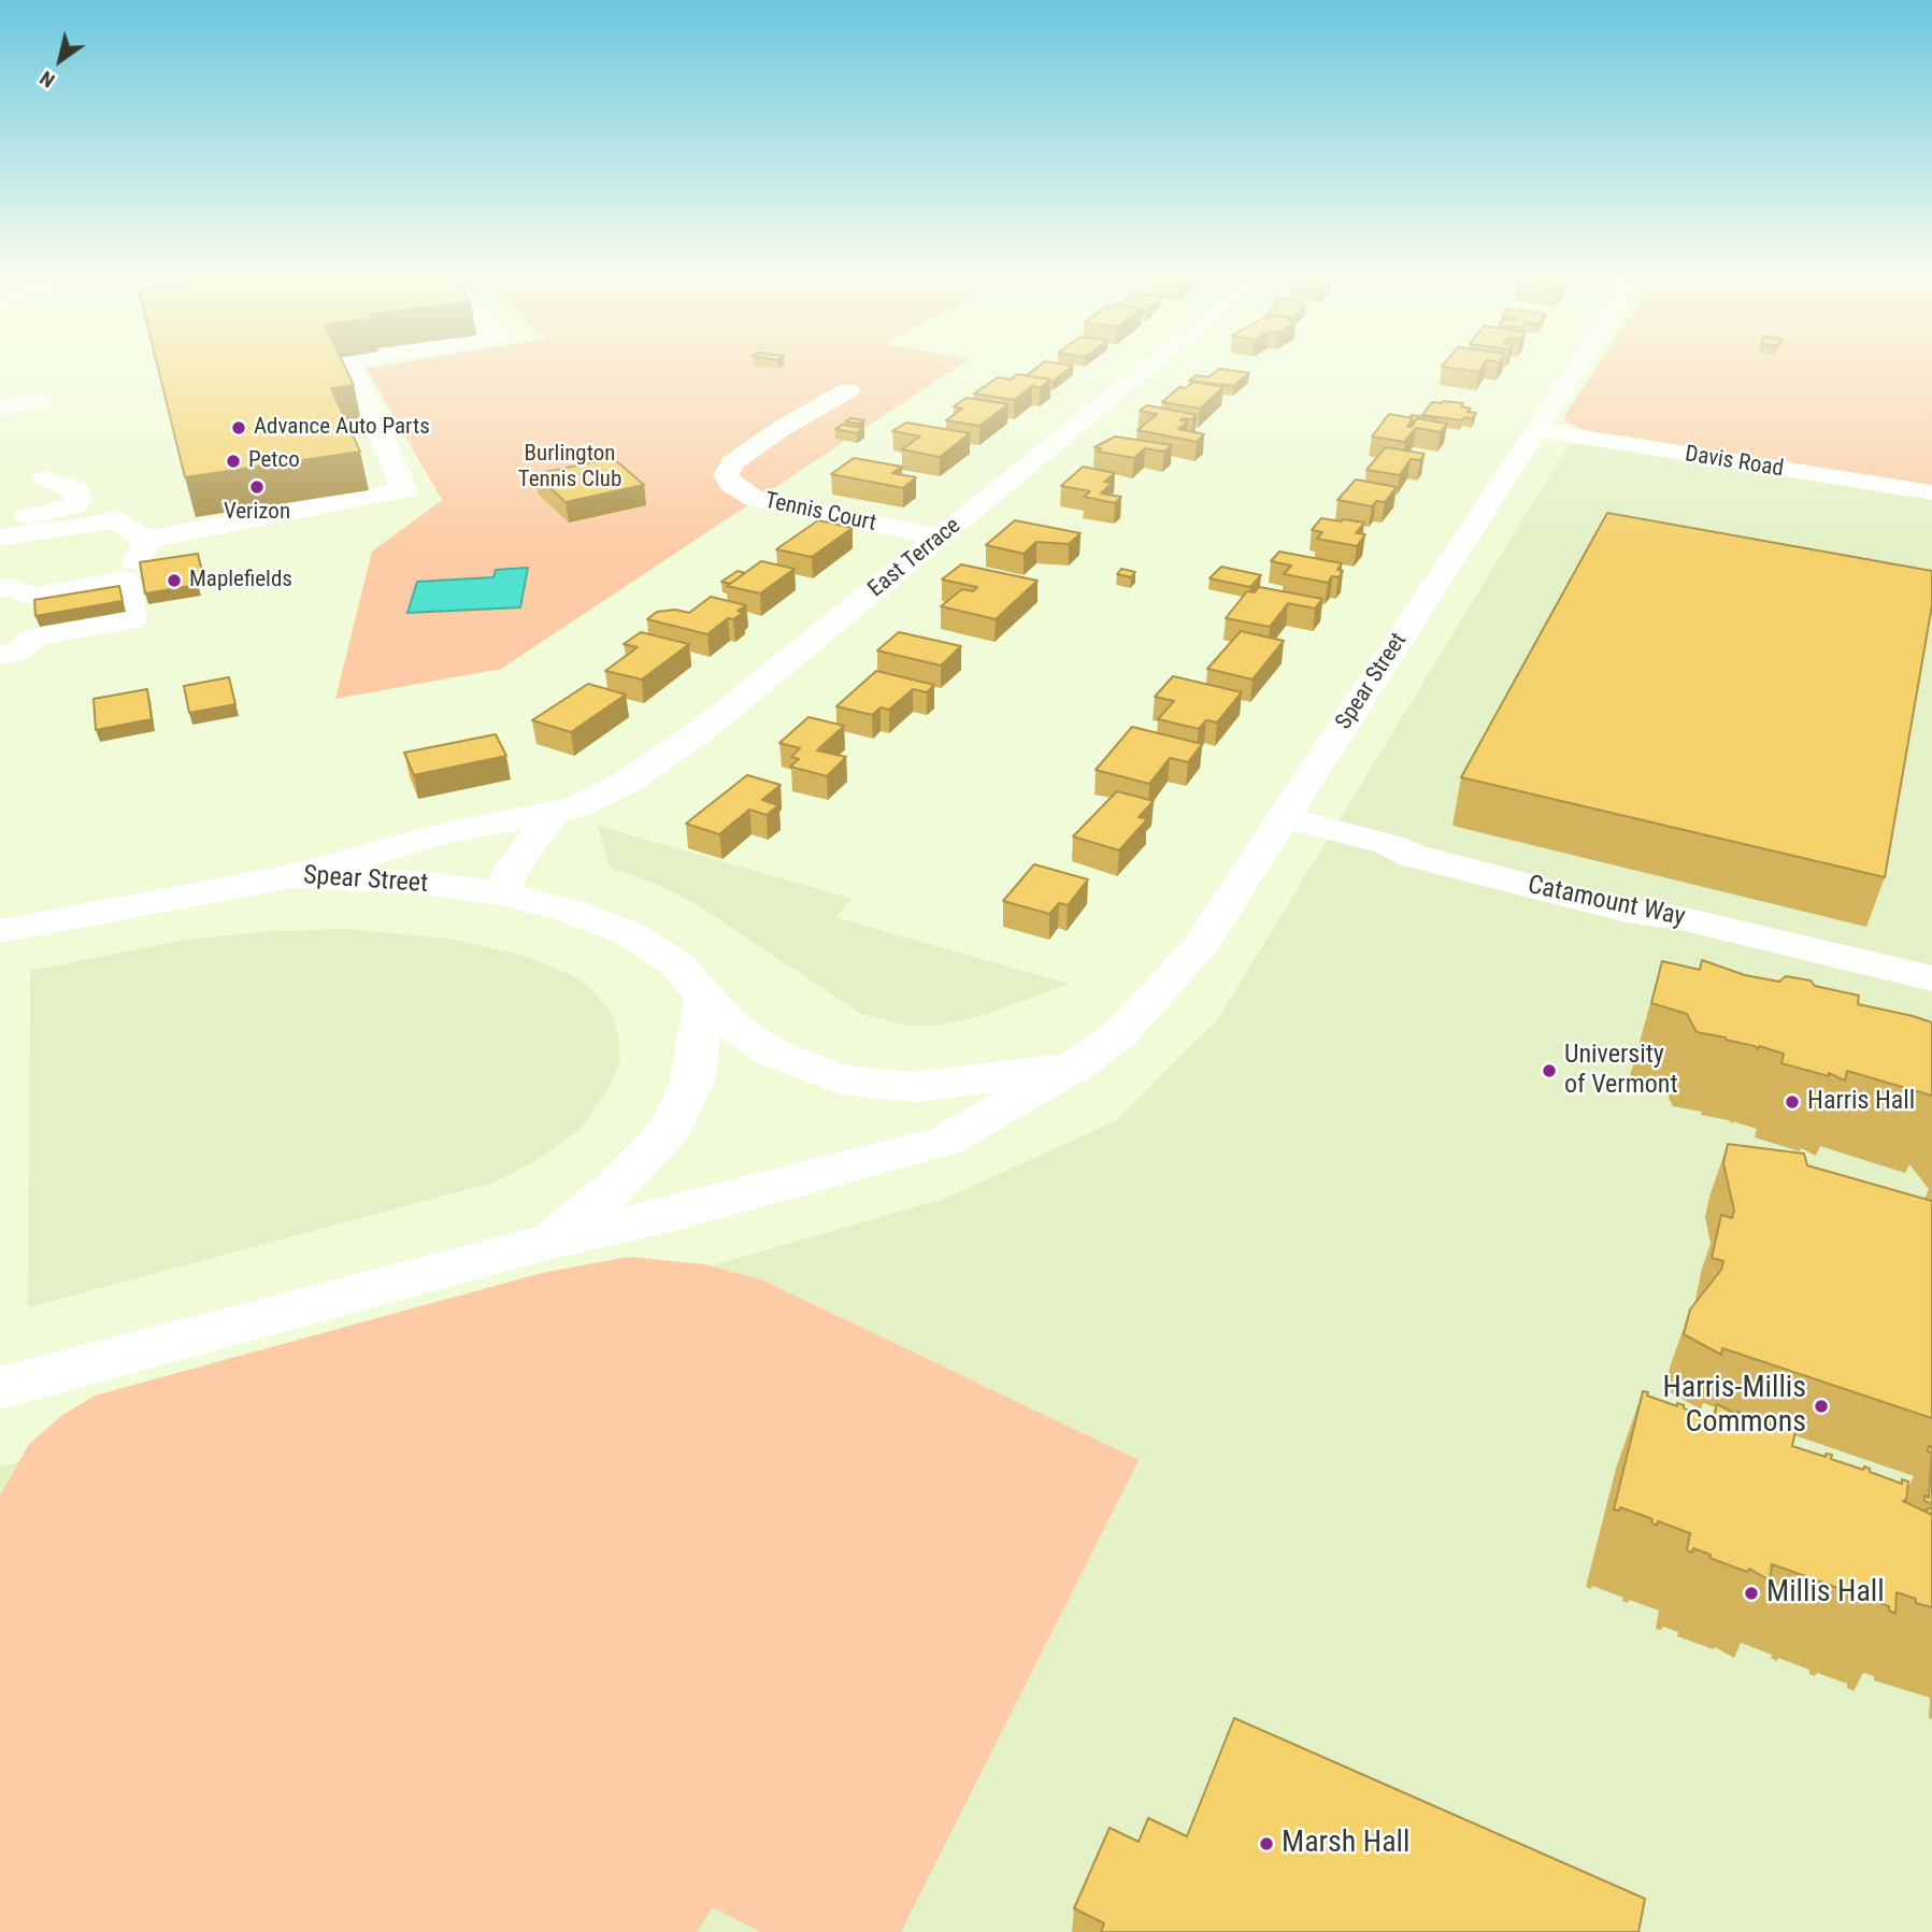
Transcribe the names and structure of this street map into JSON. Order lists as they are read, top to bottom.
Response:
{
  "streets": {
    "main road": [
      "Davis Road",
      "Tennis Court",
      "East Terrace",
      "Spear Street",
      "Catamount Way"
    ]
  },
  "crossings": [
    ["Davis Road", "Spear Street"],
    ["Tennis Court", "East Terrace"],
    ["East Terrace", "Spear Street"],
    ["Spear Street", "Catamount Way"]
  ],
  "parks": ["Burlington Tennis Club"],
  "places": [
    "Advance Auto Parts",
    "Petco",
    "Verizon",
    "Maplefields",
    "University of Vermont",
    "Harris Hall",
    "Harris-Millis Commons",
    "Millis Hall",
    "Marsh Hall"
  ],
  "north": "bottom left"
}
